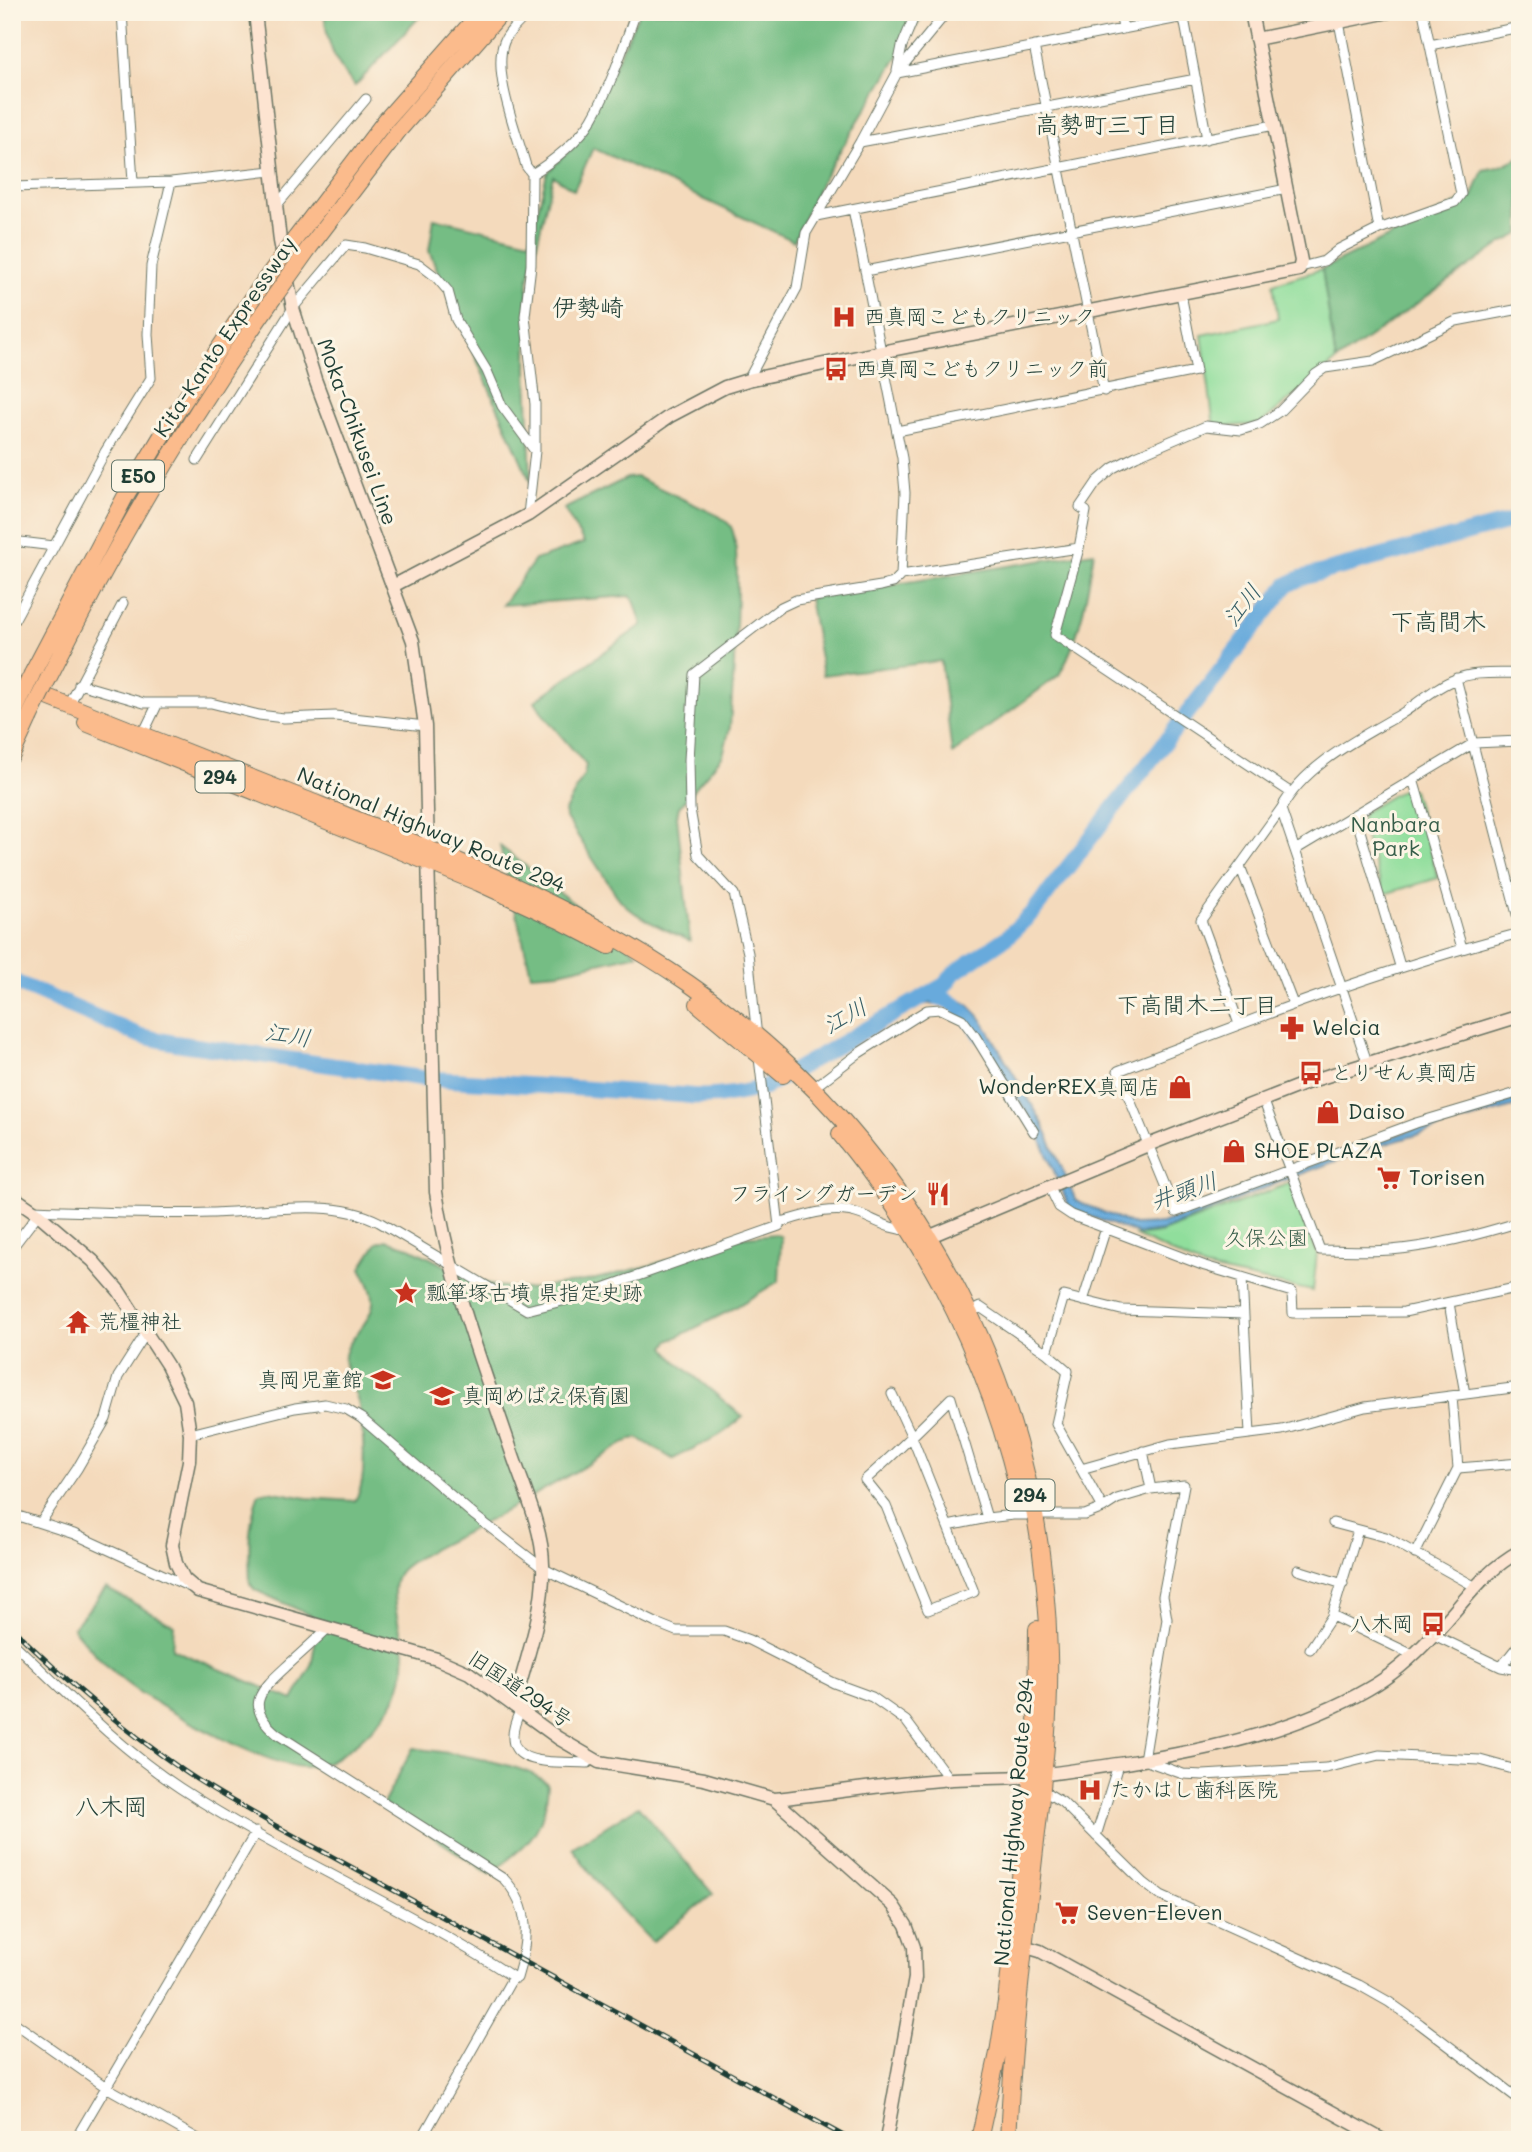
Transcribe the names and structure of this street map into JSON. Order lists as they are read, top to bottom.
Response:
{
  "streets": {
    "highway": [
      "Kita-Kanto Expressway",
      "E50",
      "294",
      "National Highway Route 294"
    ],
    "street": ["Moka-Chikusei Line", "旧国道294号"]
  },
  "crossings": [
    ["Moka-Chikusei Line", "National Highway Route 294"],
    ["Moka-Chikusei Line", "旧国道294号"]
  ],
  "districts": [
    "高勢町三丁目",
    "伊勢崎",
    "下高間木",
    "下高間木二丁目",
    "八木岡"
  ],
  "water": ["江川", "井頭川"],
  "parks": ["Nanbara Park", "久保公園"],
  "places": {
    "hospital": ["西真岡こどもクリニック", "たかはし歯科医院"],
    "bus stop": ["西真岡こどもクリニック前", "とりせん真岡店", "八木岡"],
    "pharmacy": ["Welcia"],
    "shop": ["WonderREX真岡店", "Daiso", "SHOE PLAZA"],
    "supermarket": ["Torisen", "Seven-Eleven"],
    "restaurant": ["フライングガーデン"],
    "place": ["瓢箪塚古墳 県指定史跡"],
    "temple": ["荒橿神社"],
    "school or university": ["真岡児童館", "真岡めばえ保育園"]
  }
}
